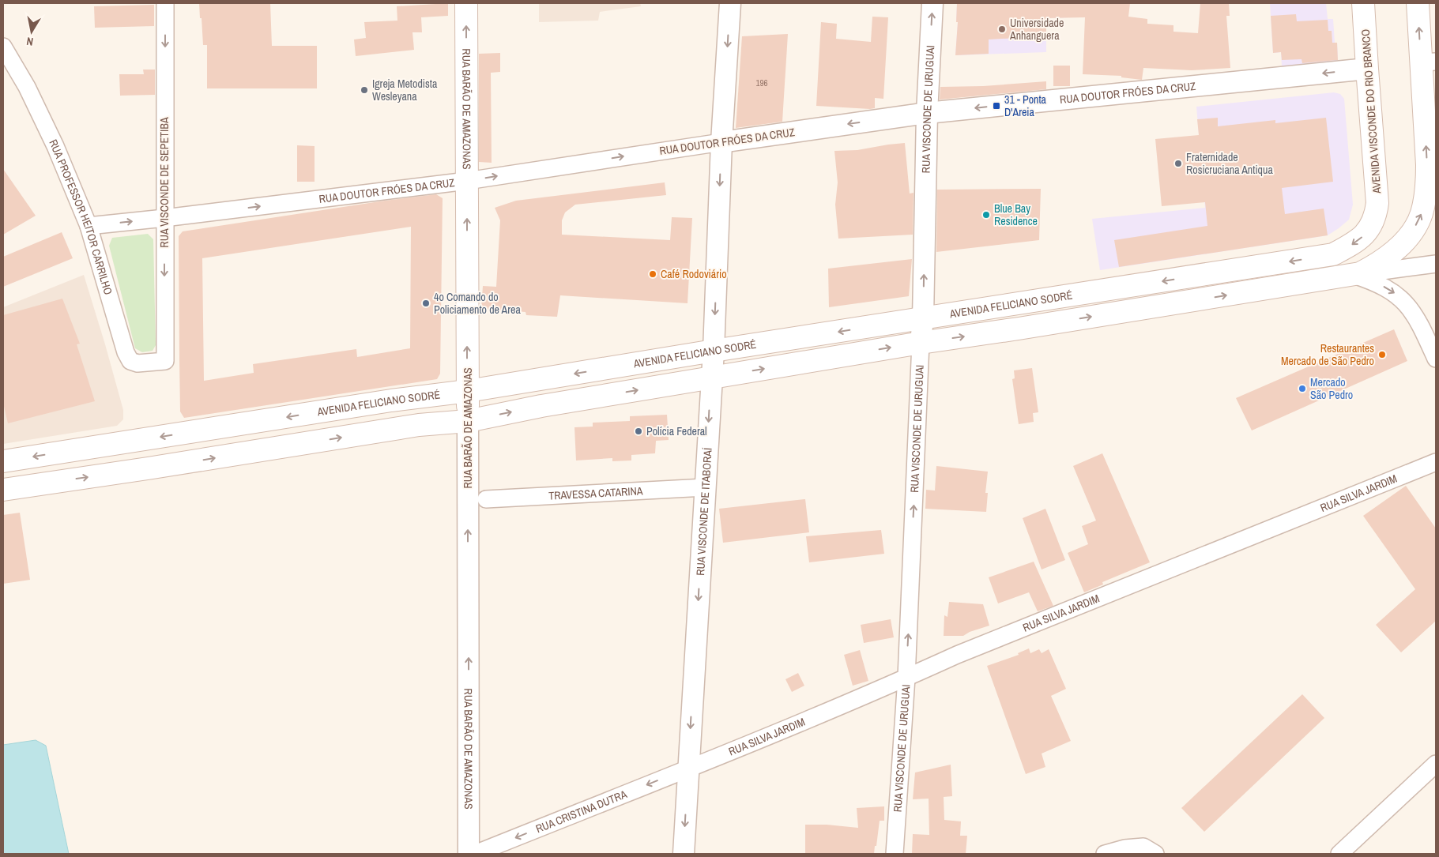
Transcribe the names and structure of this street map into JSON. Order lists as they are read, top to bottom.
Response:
{
  "streets": {
    "main road": ["RUA BARÃO DE AMAZONAS", "AVENIDA VISCONDE DO RIO BRANCO", "AVENIDA FELICIANO SODRÉ"],
    "street": [
      "RUA DOUTOR FRÓES DA CRUZ",
      "RUA VISCONDE DE URUGUAI",
      "RUA VISCONDE DE SEPETIBA",
      "RUA PROFESSOR HEITOR CARRILHO",
      "RUA SILVA JARDIM",
      "TRAVESSA CATARINA",
      "RUA VISCONDE DE ITABORAÍ",
      "RUA CRISTINA DUTRA"
    ]
  },
  "crossings": [
    ["RUA DOUTOR FRÓES DA CRUZ", "RUA BARÃO DE AMAZONAS"],
    ["RUA DOUTOR FRÓES DA CRUZ", "RUA VISCONDE DE URUGUAI"],
    ["RUA DOUTOR FRÓES DA CRUZ", "AVENIDA VISCONDE DO RIO BRANCO"],
    ["RUA DOUTOR FRÓES DA CRUZ", "RUA VISCONDE DE SEPETIBA"],
    ["RUA DOUTOR FRÓES DA CRUZ", "RUA PROFESSOR HEITOR CARRILHO"],
    ["RUA DOUTOR FRÓES DA CRUZ", "RUA VISCONDE DE ITABORAÍ"],
    ["RUA BARÃO DE AMAZONAS", "AVENIDA FELICIANO SODRÉ"],
    ["RUA VISCONDE DE URUGUAI", "AVENIDA FELICIANO SODRÉ"],
    ["RUA VISCONDE DE URUGUAI", "RUA SILVA JARDIM"],
    ["AVENIDA VISCONDE DO RIO BRANCO", "AVENIDA FELICIANO SODRÉ"],
    ["RUA VISCONDE DE SEPETIBA", "RUA PROFESSOR HEITOR CARRILHO"],
    ["AVENIDA FELICIANO SODRÉ", "RUA VISCONDE DE ITABORAÍ"],
    ["RUA SILVA JARDIM", "RUA VISCONDE DE ITABORAÍ"],
    ["RUA SILVA JARDIM", "RUA CRISTINA DUTRA"],
    ["TRAVESSA CATARINA", "RUA VISCONDE DE ITABORAÍ"],
    ["RUA VISCONDE DE ITABORAÍ", "RUA CRISTINA DUTRA"]
  ],
  "one_way": [
    "RUA BARÃO DE AMAZONAS",
    "RUA VISCONDE DE URUGUAI",
    "RUA VISCONDE DE SEPETIBA",
    "RUA VISCONDE DE ITABORAÍ",
    "RUA CRISTINA DUTRA"
  ],
  "places": {
    "other": [
      "Universidade Anhanguera",
      "Igreja Metodista Wesleyana",
      "Fraternidade Rosicruciana Antiqua",
      "Blue Bay Residence",
      "Café Rodoviário",
      "4o Comando do Policiamento de Area",
      "Restaurantes Mercado de São Pedro",
      "Mercado São Pedro",
      "Polícia Federal"
    ],
    "transit": ["31 - Ponta D'Areia"]
  },
  "house_numbers": ["196"],
  "north": "bottom"
}
